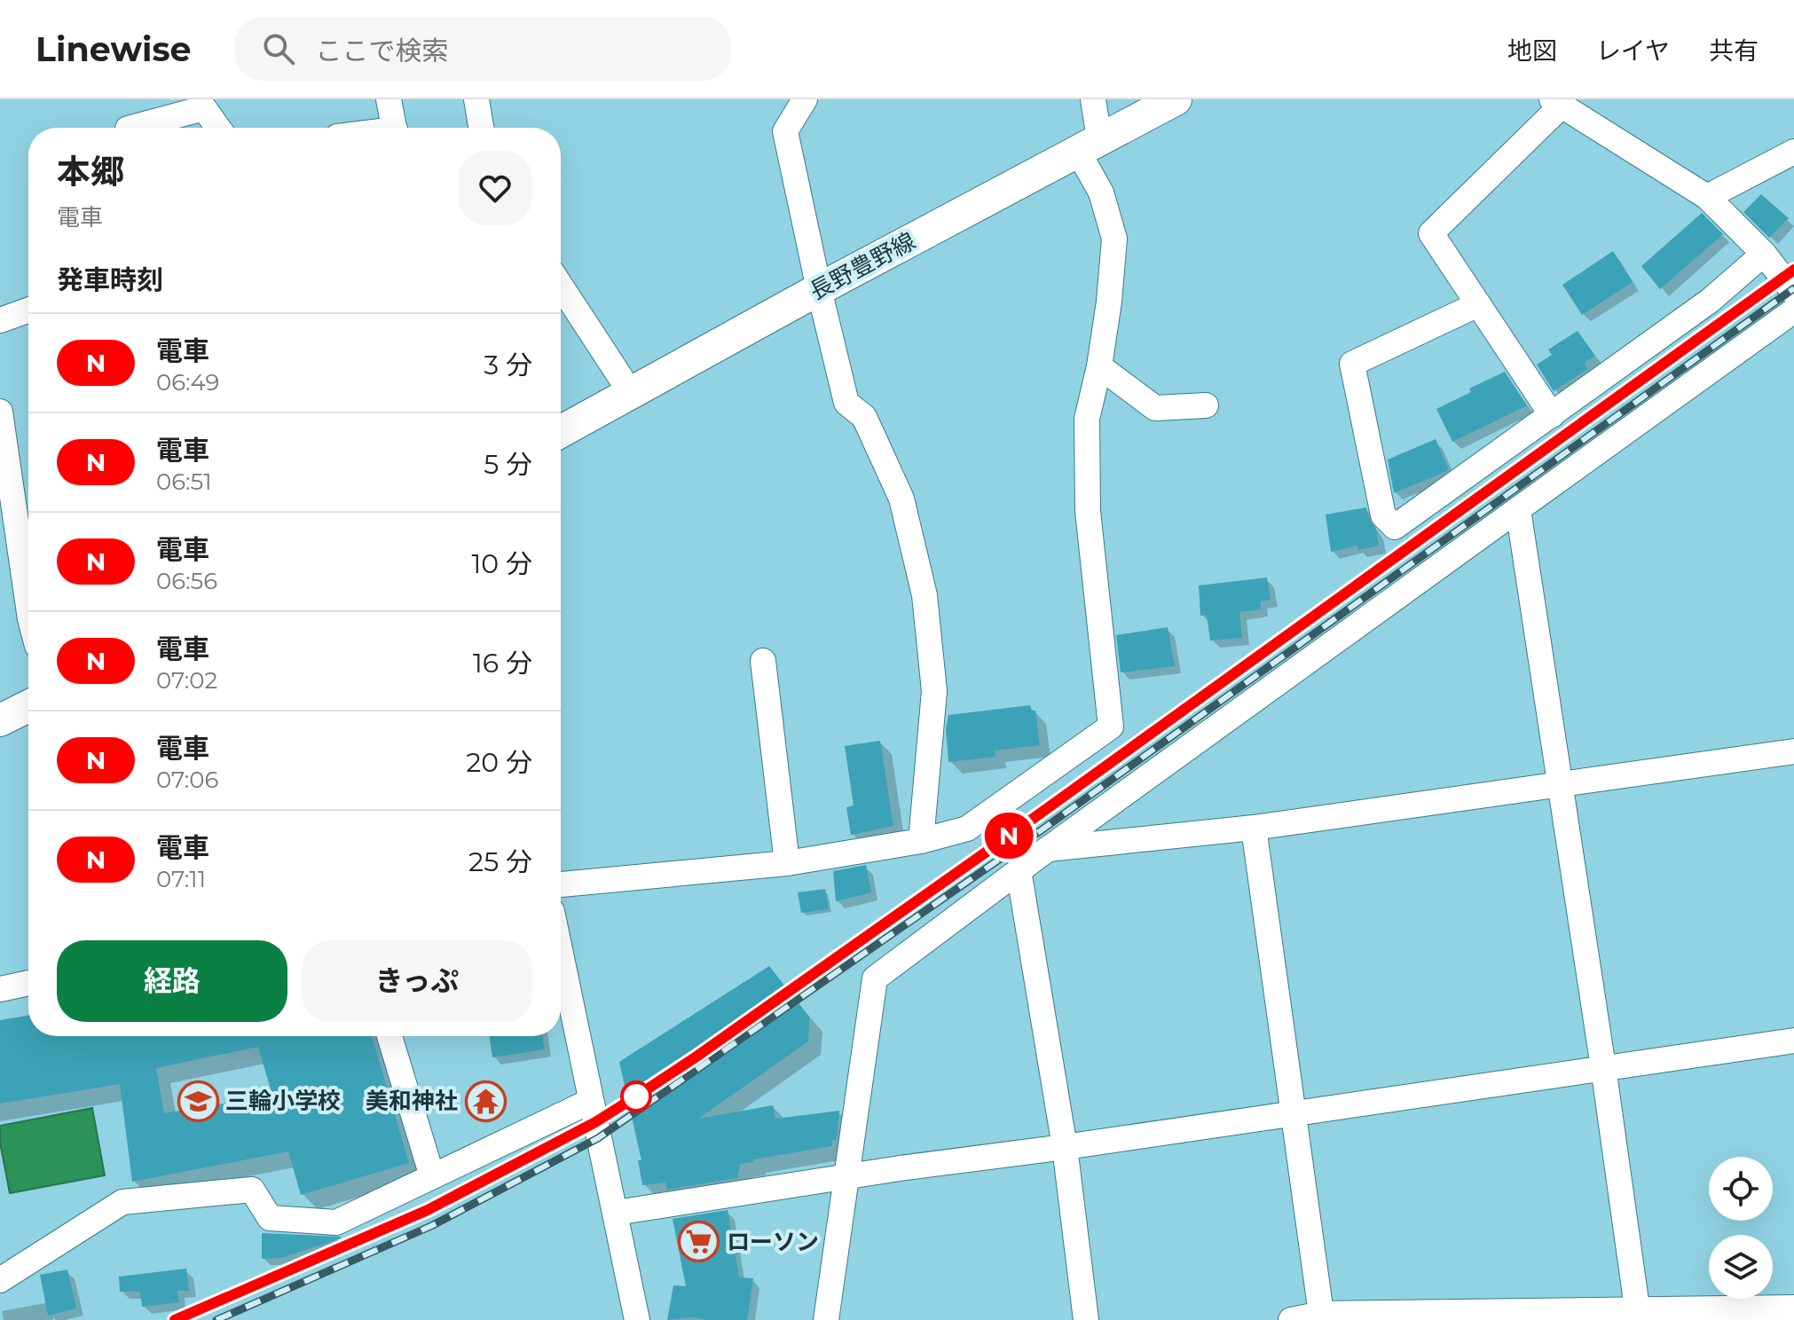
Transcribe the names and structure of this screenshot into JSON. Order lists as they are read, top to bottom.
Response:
{
  "streets": {
    "main road": ["長野豊野線"]
  },
  "places": {
    "school or university": ["三輪小学校"],
    "temple": ["美和神社"],
    "supermarket": ["ローソン"]
  },
  "page": {
    "header": "Linewise",
    "search": "ここで検索",
    "nav": ["地図", "レイヤ", "共有"],
    "on_map": "N",
    "heading": [
      ["本郷", "電車"],
      "発車時刻"
    ],
    "list": [
      {
        "mark": "N",
        "name": "電車",
        "note": "06:49",
        "value": "3 分"
      },
      {
        "mark": "N",
        "name": "電車",
        "note": "06:51",
        "value": "5 分"
      },
      {
        "mark": "N",
        "name": "電車",
        "note": "06:56",
        "value": "10 分"
      },
      {
        "mark": "N",
        "name": "電車",
        "note": "07:02",
        "value": "16 分"
      },
      {
        "mark": "N",
        "name": "電車",
        "note": "07:06",
        "value": "20 分"
      },
      {
        "mark": "N",
        "name": "電車",
        "note": "07:11",
        "value": "25 分"
      }
    ],
    "buttons": ["経路", "きっぷ"]
  }
}
